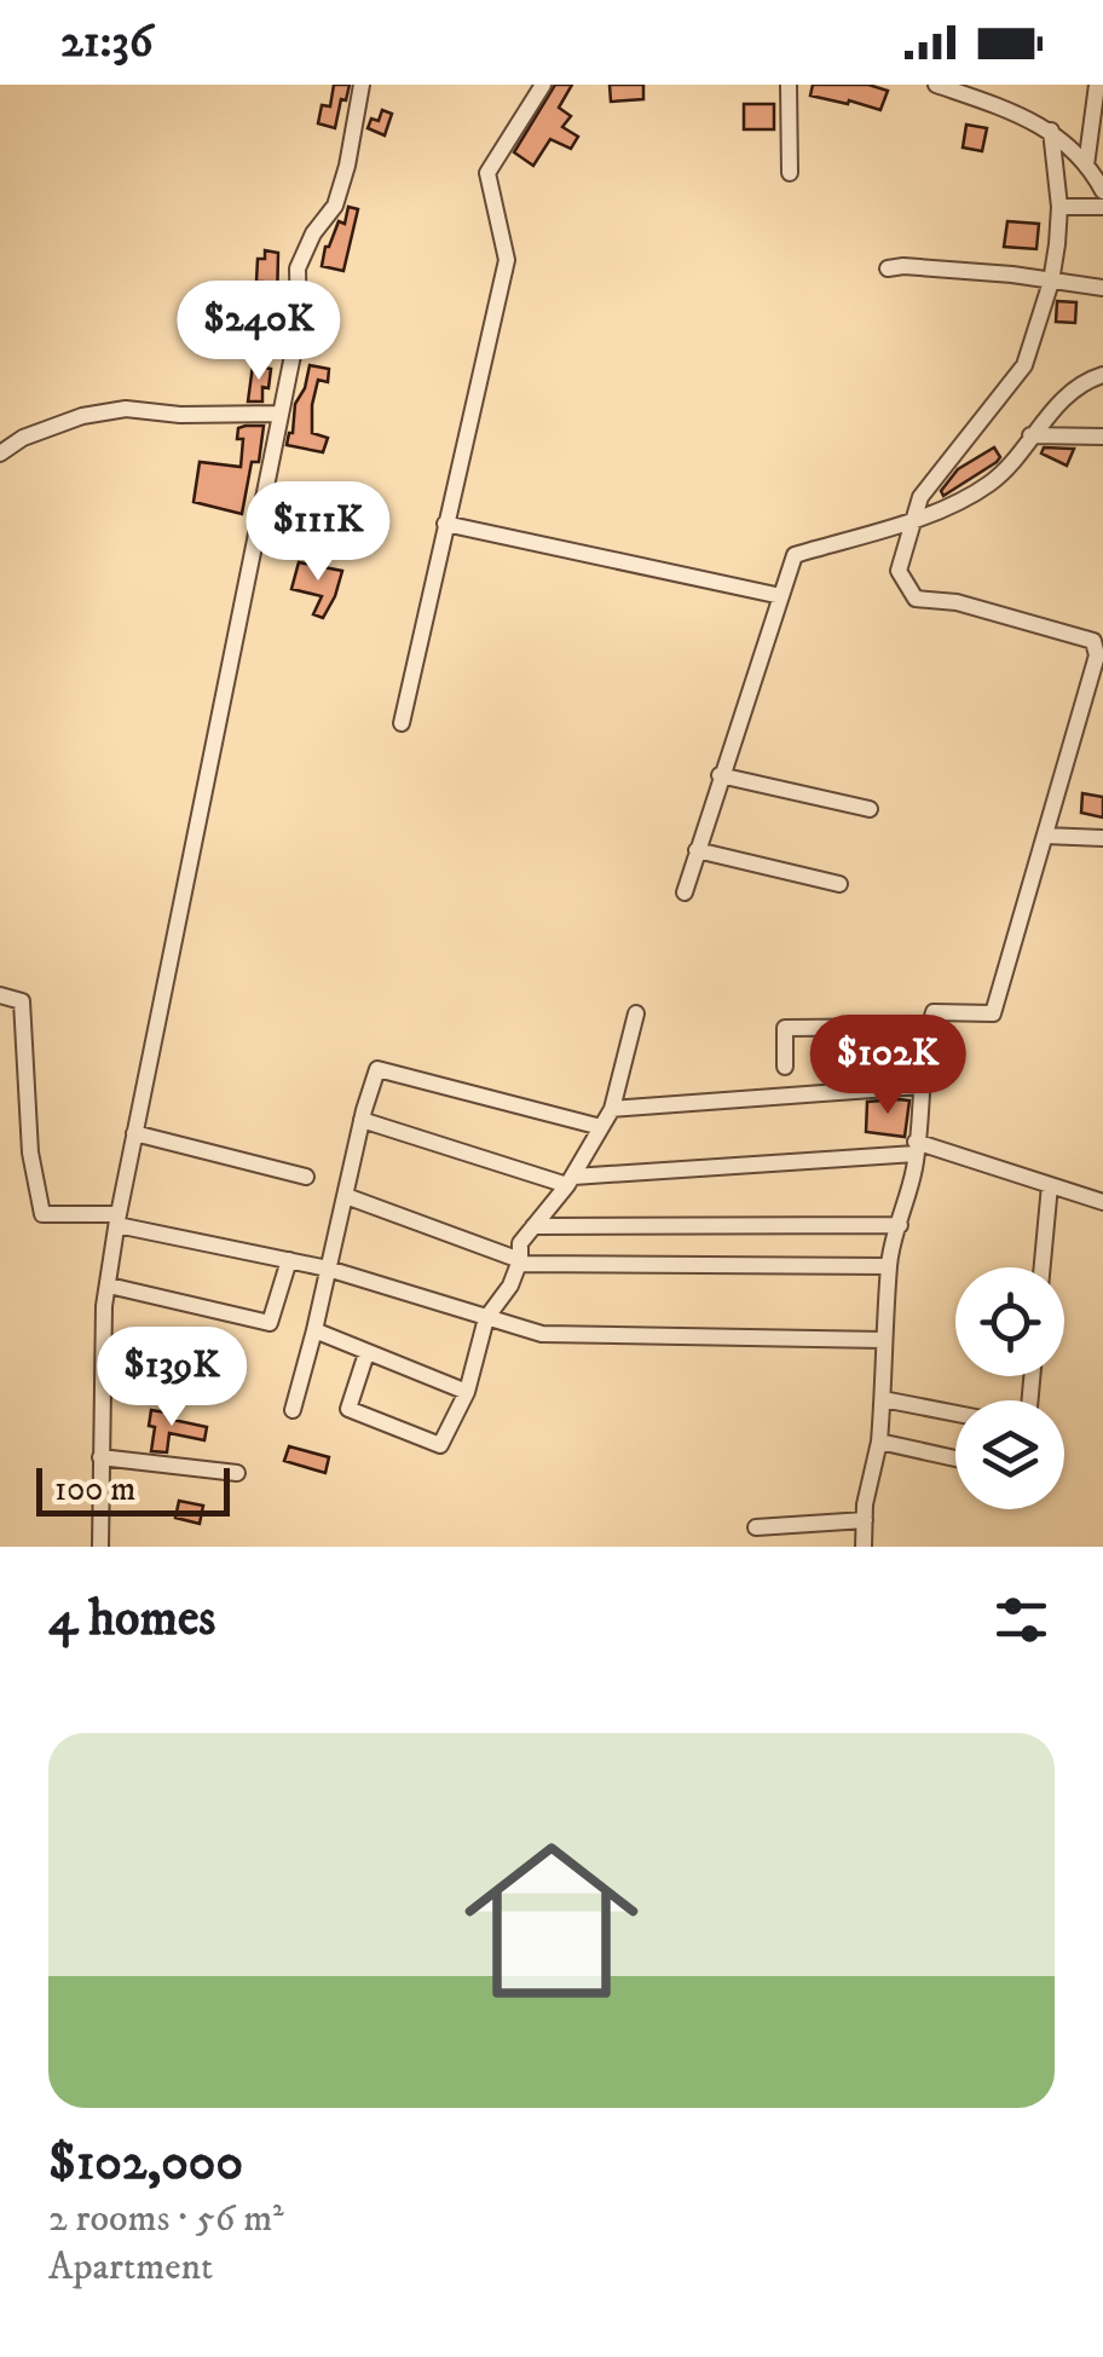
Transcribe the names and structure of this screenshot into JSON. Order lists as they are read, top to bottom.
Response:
{
  "scale_bar": "100 m",
  "page": {
    "status": "21:36",
    "price": [
      "$240K",
      "$111K",
      "$102K",
      "$139K"
    ],
    "scale": "100 m",
    "heading": "4 homes",
    "list": [
      {
        "name": "$102,000",
        "note": "2 rooms · 56 m² · Apartment"
      }
    ]
  }
}
